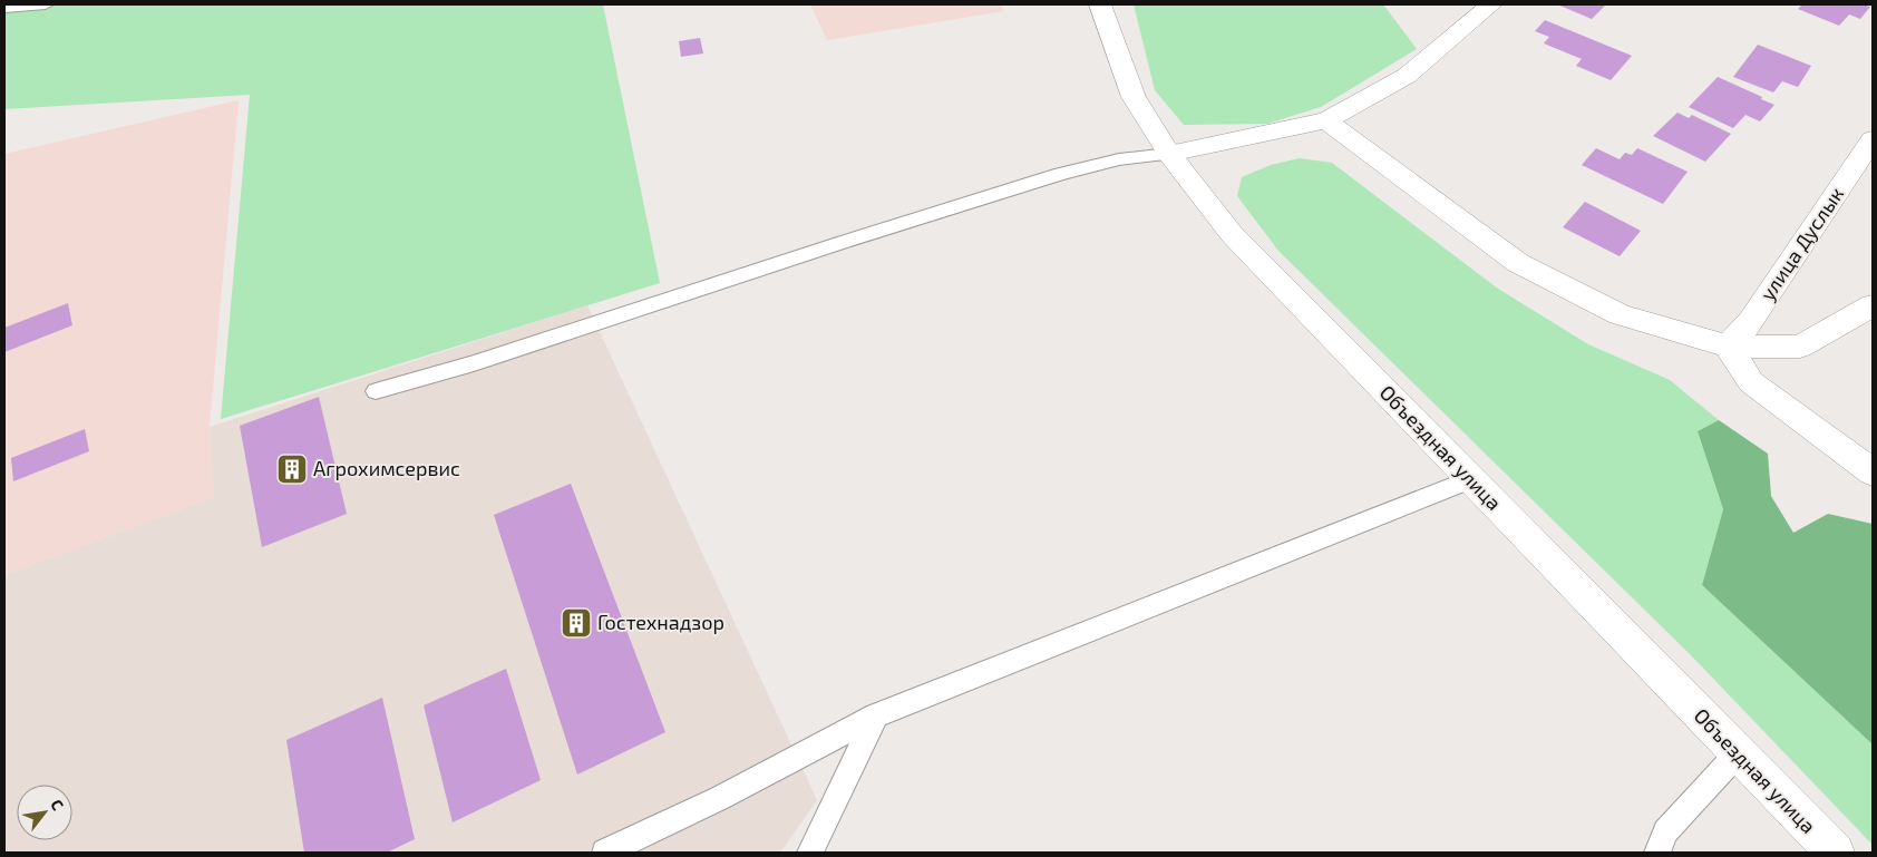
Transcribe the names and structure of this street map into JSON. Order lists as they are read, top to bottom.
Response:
{
  "streets": {
    "street": ["улица Дуслык", "Объездная улица"]
  },
  "places": {
    "building": ["Агрохимсервис", "Гостехнадзор"]
  },
  "north": "top right"
}
